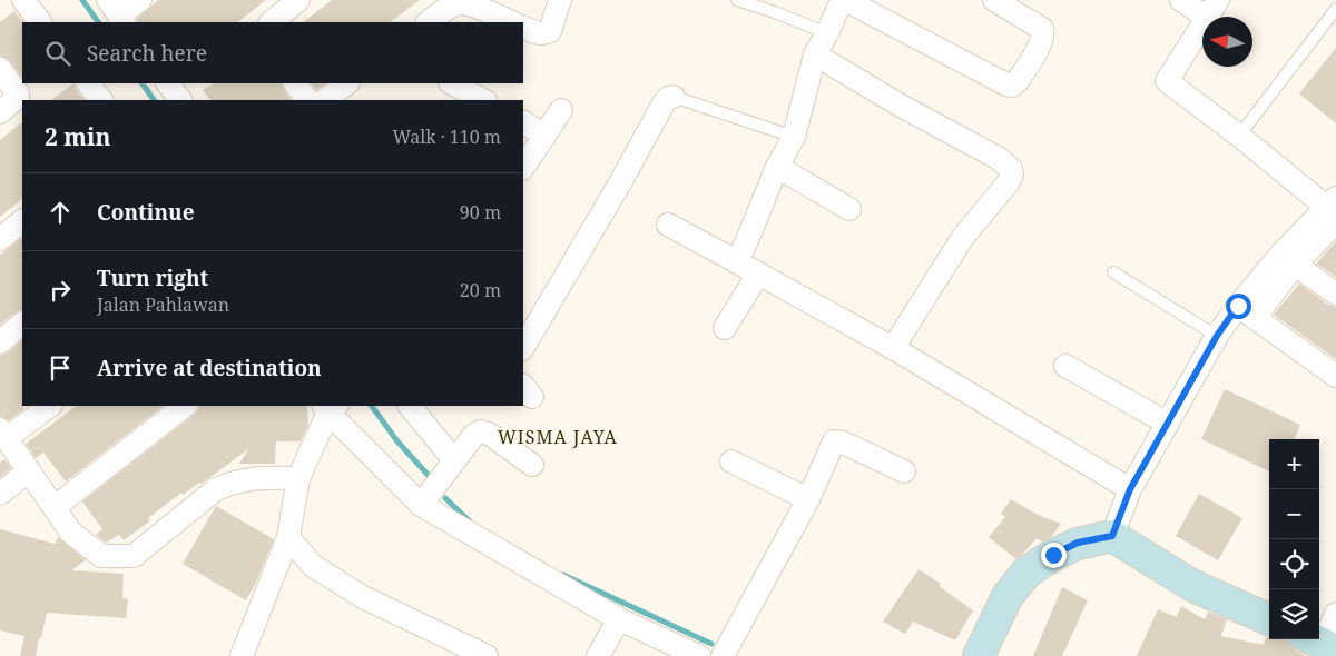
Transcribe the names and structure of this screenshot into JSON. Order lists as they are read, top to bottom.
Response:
{
  "districts": ["WISMA JAYA"],
  "north": "left",
  "page": {
    "search": "Search here",
    "heading": ["2 min", "Walk · 110 m"],
    "list": [
      ["Continue", "90 m"],
      ["Turn right", "Jalan Pahlawan", "20 m"],
      "Arrive at destination"
    ],
    "map_buttons": ["+", "−"]
  }
}
